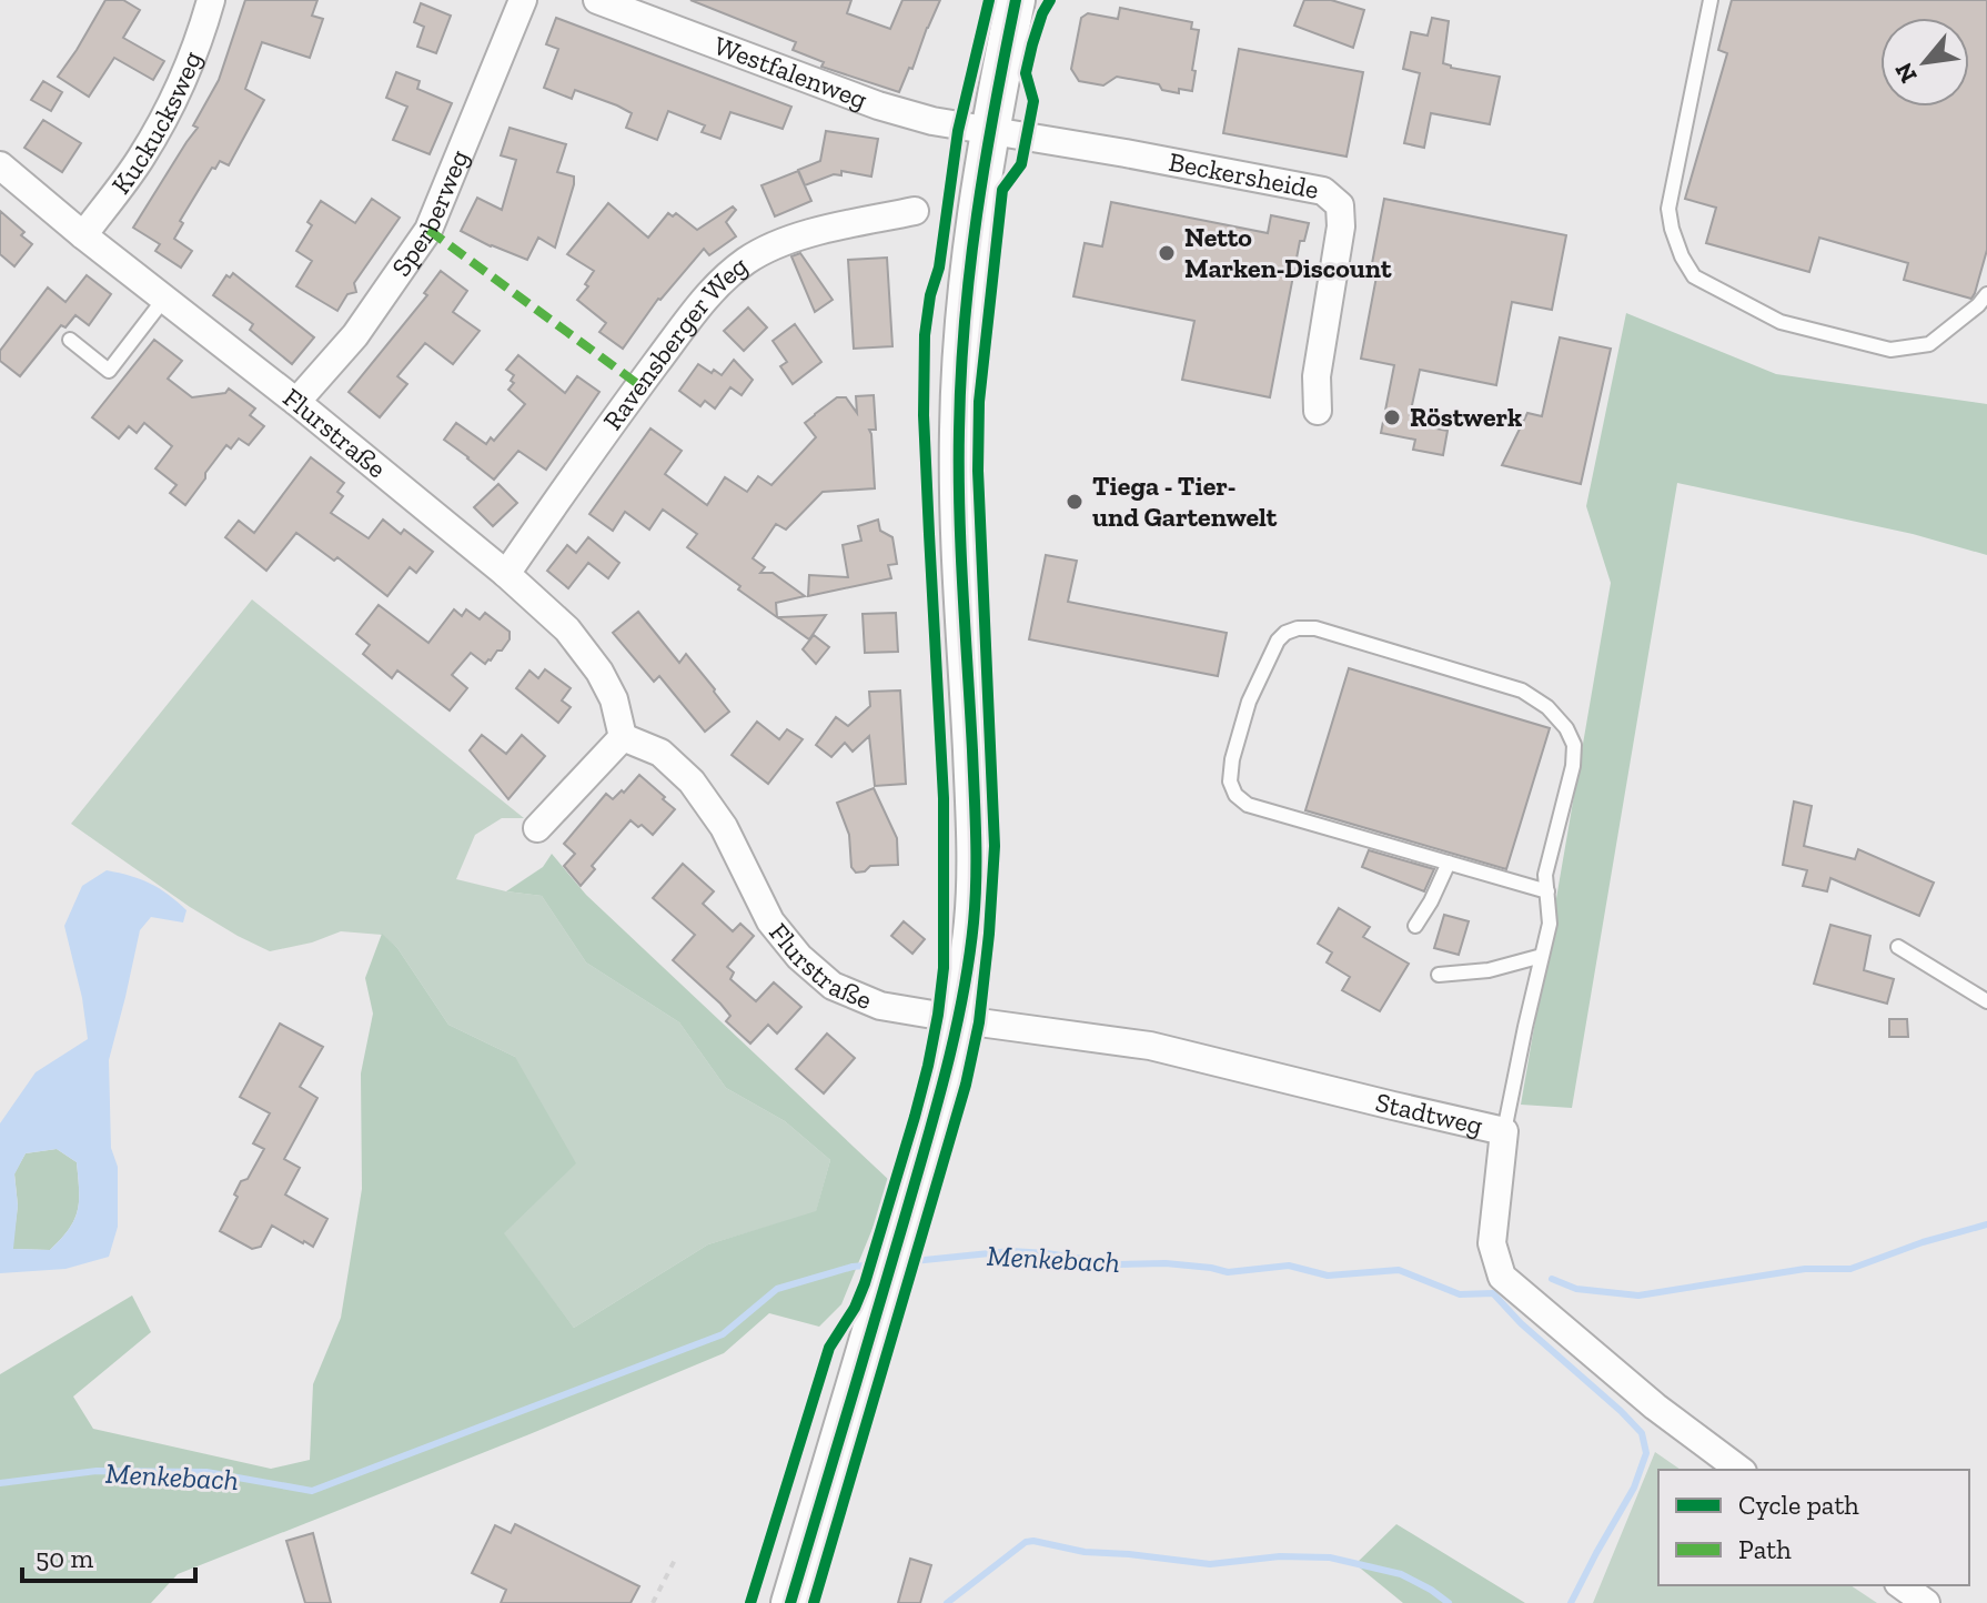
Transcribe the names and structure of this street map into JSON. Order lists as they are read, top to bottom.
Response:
{
  "streets": {
    "street": [
      "Westfalenweg",
      "Kuckucksweg",
      "Beckersheide",
      "Sperberweg",
      "Ravensberger Weg",
      "Flurstraße",
      "Stadtweg"
    ]
  },
  "crossings": [
    ["Westfalenweg", "Beckersheide"],
    ["Kuckucksweg", "Flurstraße"],
    ["Sperberweg", "Flurstraße"],
    ["Ravensberger Weg", "Flurstraße"],
    ["Flurstraße", "Stadtweg"]
  ],
  "water": ["Menkebach"],
  "places": ["Netto Marken-Discount", "Röstwerk", "Tiega - Tier- und Gartenwelt"],
  "legend": ["Cycle path", "Path"],
  "scale_bar": "50 m",
  "north": "bottom left"
}
